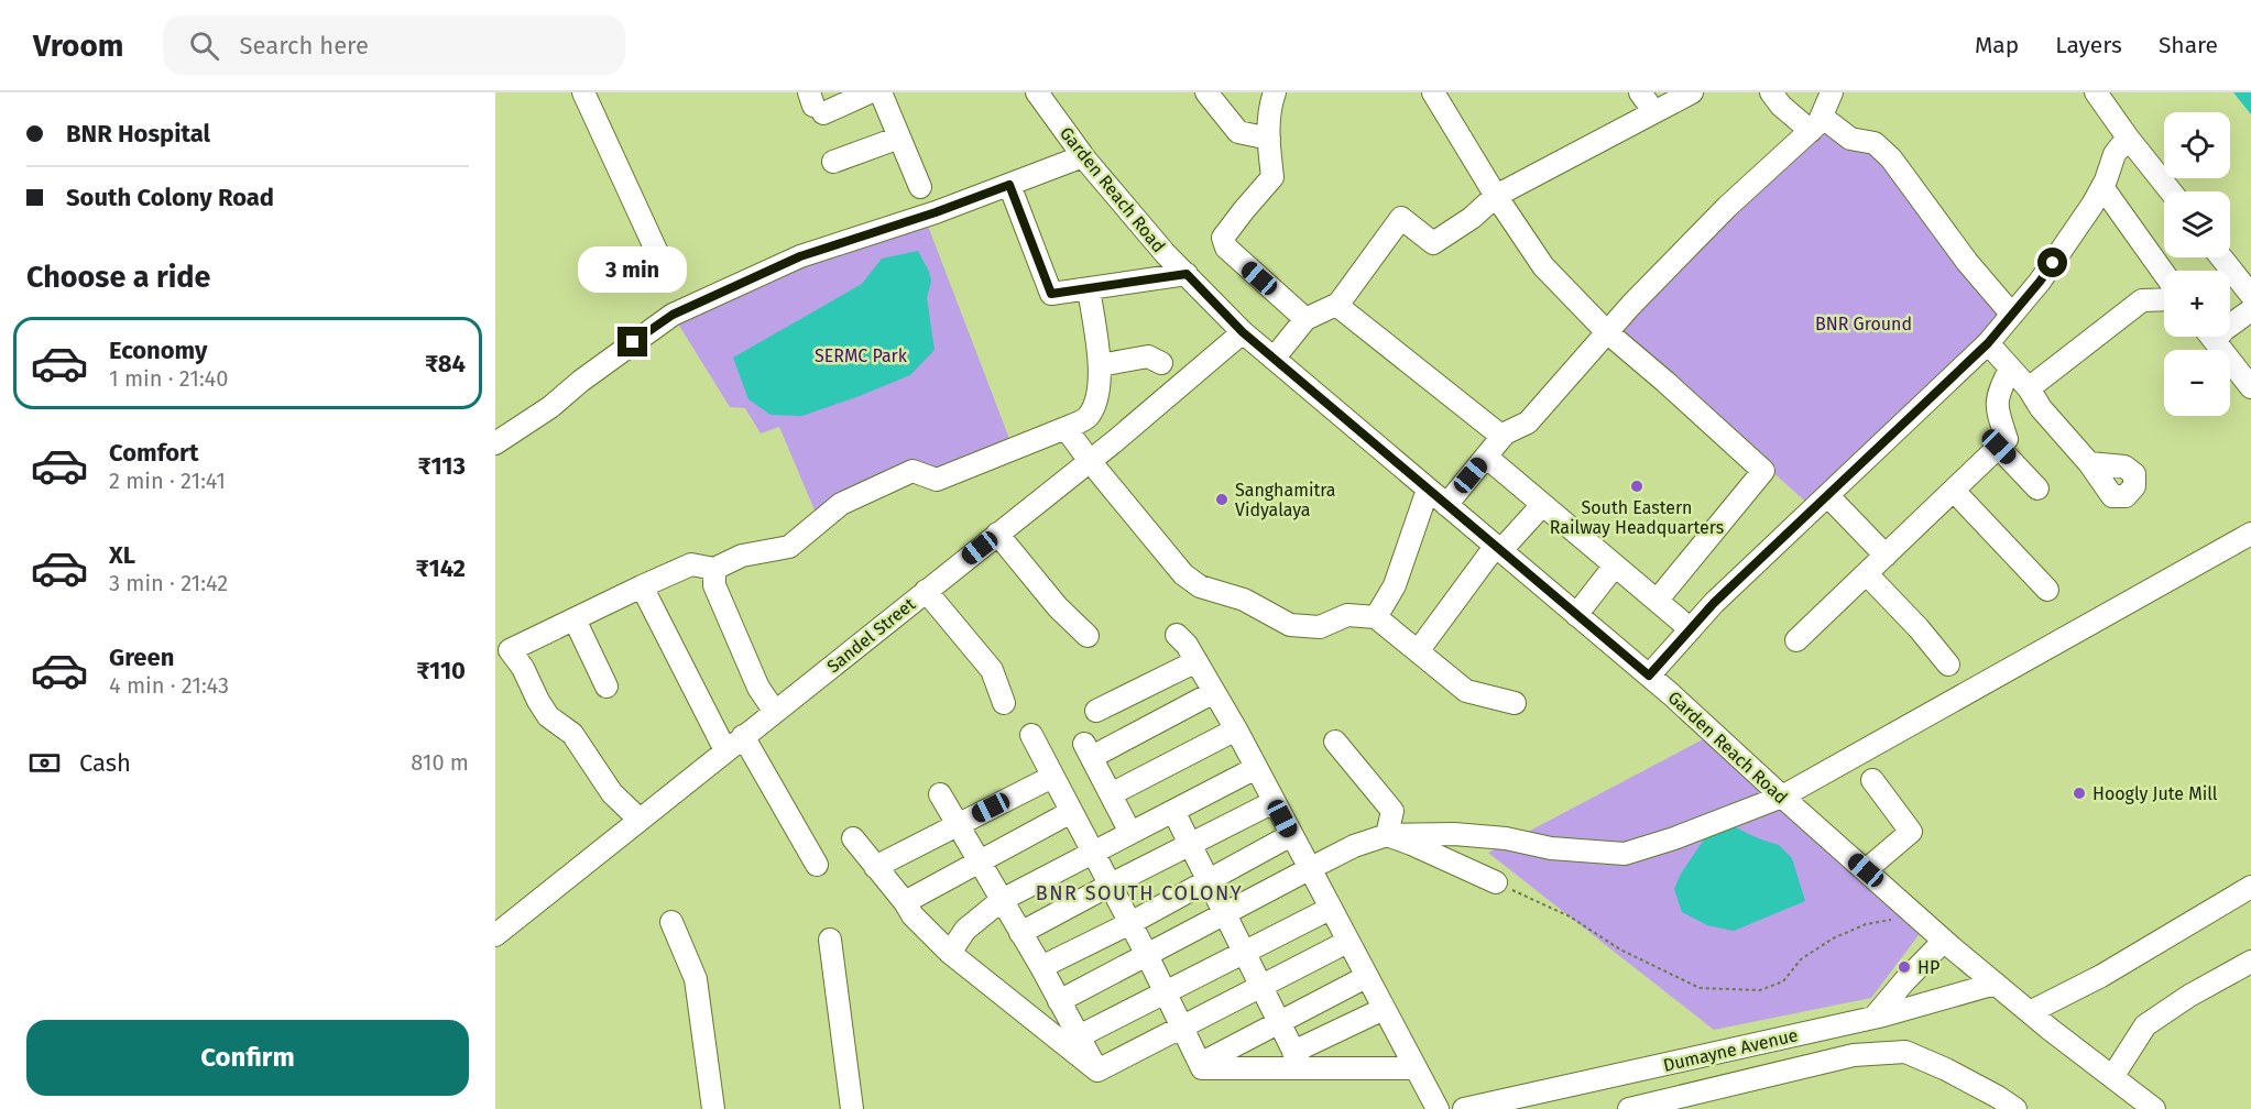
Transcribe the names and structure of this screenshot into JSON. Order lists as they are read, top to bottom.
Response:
{
  "streets": {
    "street": ["Garden Reach Road", "Sandel Street", "Dumayne Avenue"]
  },
  "crossings": [
    ["Garden Reach Road", "Sandel Street"],
    ["Garden Reach Road", "Dumayne Avenue"]
  ],
  "districts": ["BNR SOUTH COLONY"],
  "parks": ["BNR Ground", "SERMC Park"],
  "places": [
    "South Eastern Railway Headquarters",
    "Sanghamitra Vidyalaya",
    "Hoogly Jute Mill",
    "HP"
  ],
  "page": {
    "header": "Vroom",
    "search": "Search here",
    "nav": ["Map", "Layers", "Share"],
    "banner": ["BNR Hospital", "South Colony Road"],
    "map_buttons": ["+", "−"],
    "heading": "Choose a ride",
    "bubble": "3 min",
    "list": [
      {
        "name": "Economy",
        "note": "1 min · 21:40",
        "value": "₹84"
      },
      {
        "name": "Comfort",
        "note": "2 min · 21:41",
        "value": "₹113"
      },
      {
        "name": "XL",
        "note": "3 min · 21:42",
        "value": "₹142"
      },
      {
        "name": "Green",
        "note": "4 min · 21:43",
        "value": "₹110"
      }
    ],
    "pay": ["Cash", "810 m"],
    "buttons": "Confirm"
  }
}
